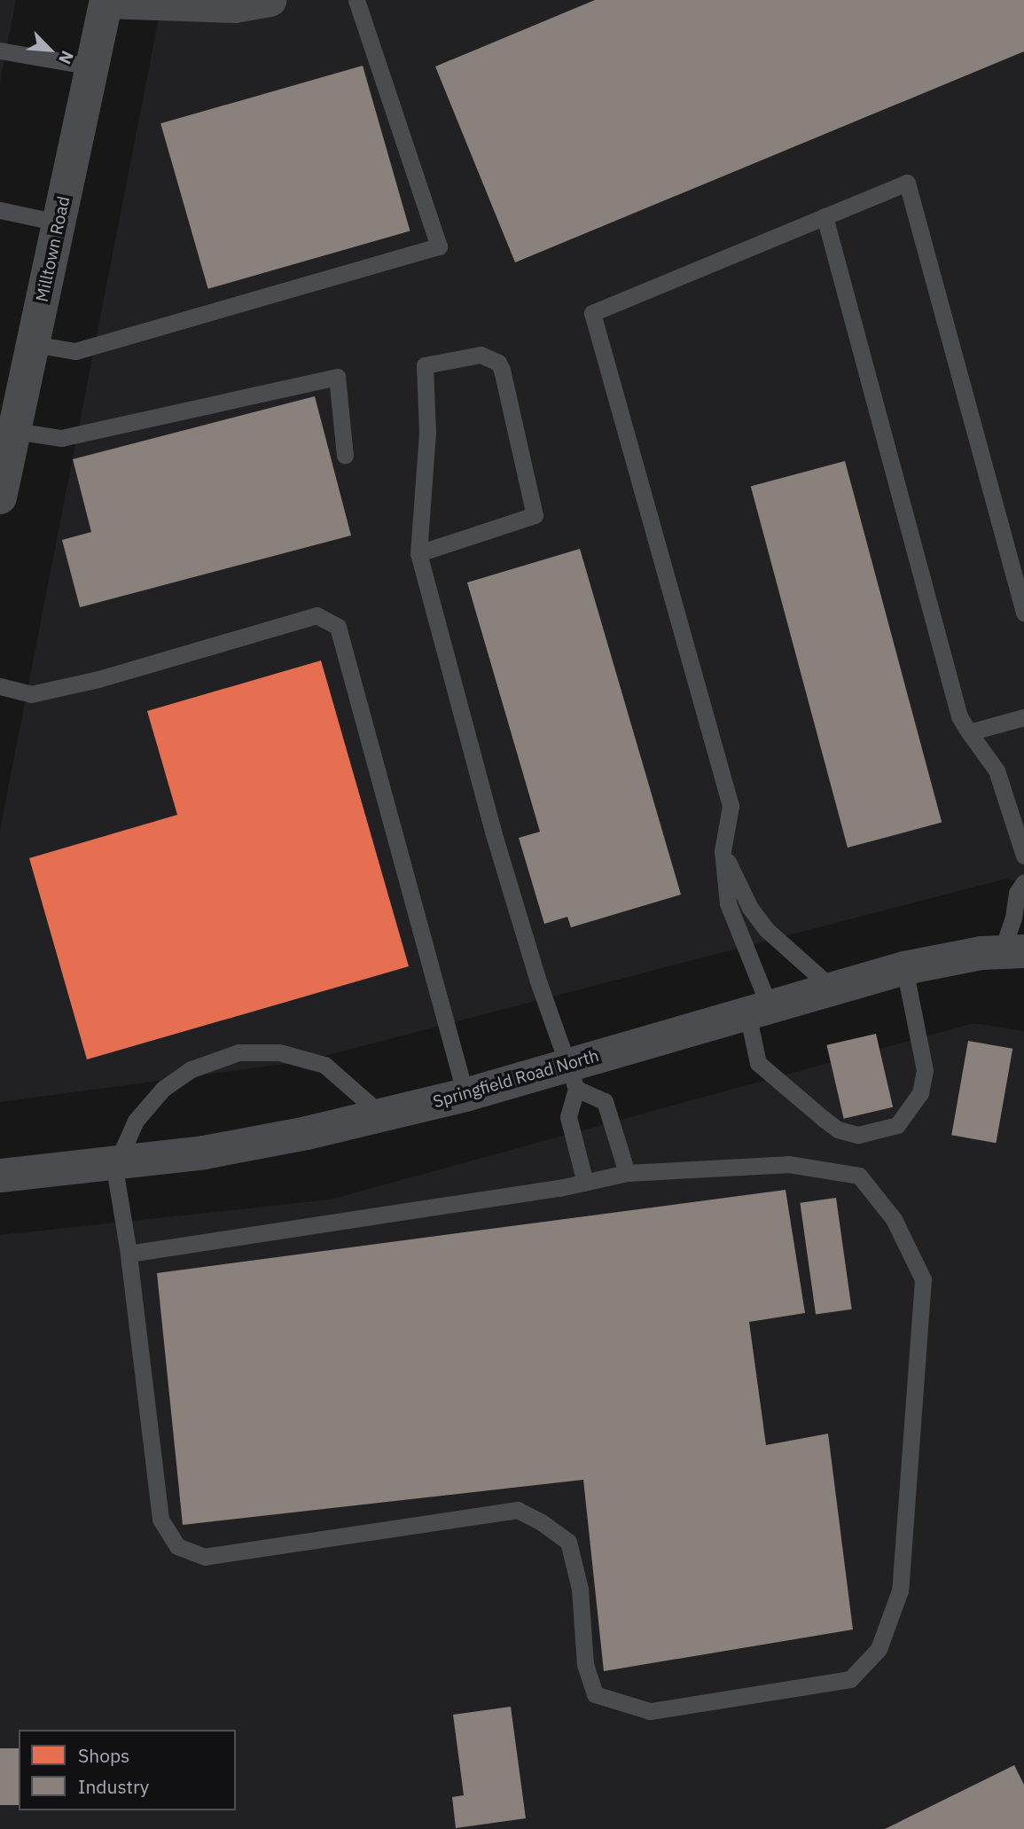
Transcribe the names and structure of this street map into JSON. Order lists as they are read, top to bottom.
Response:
{
  "streets": {
    "street": ["Milltown Road", "Springfield Road North"]
  },
  "legend": ["Shops", "Industry"],
  "north": "bottom right"
}
